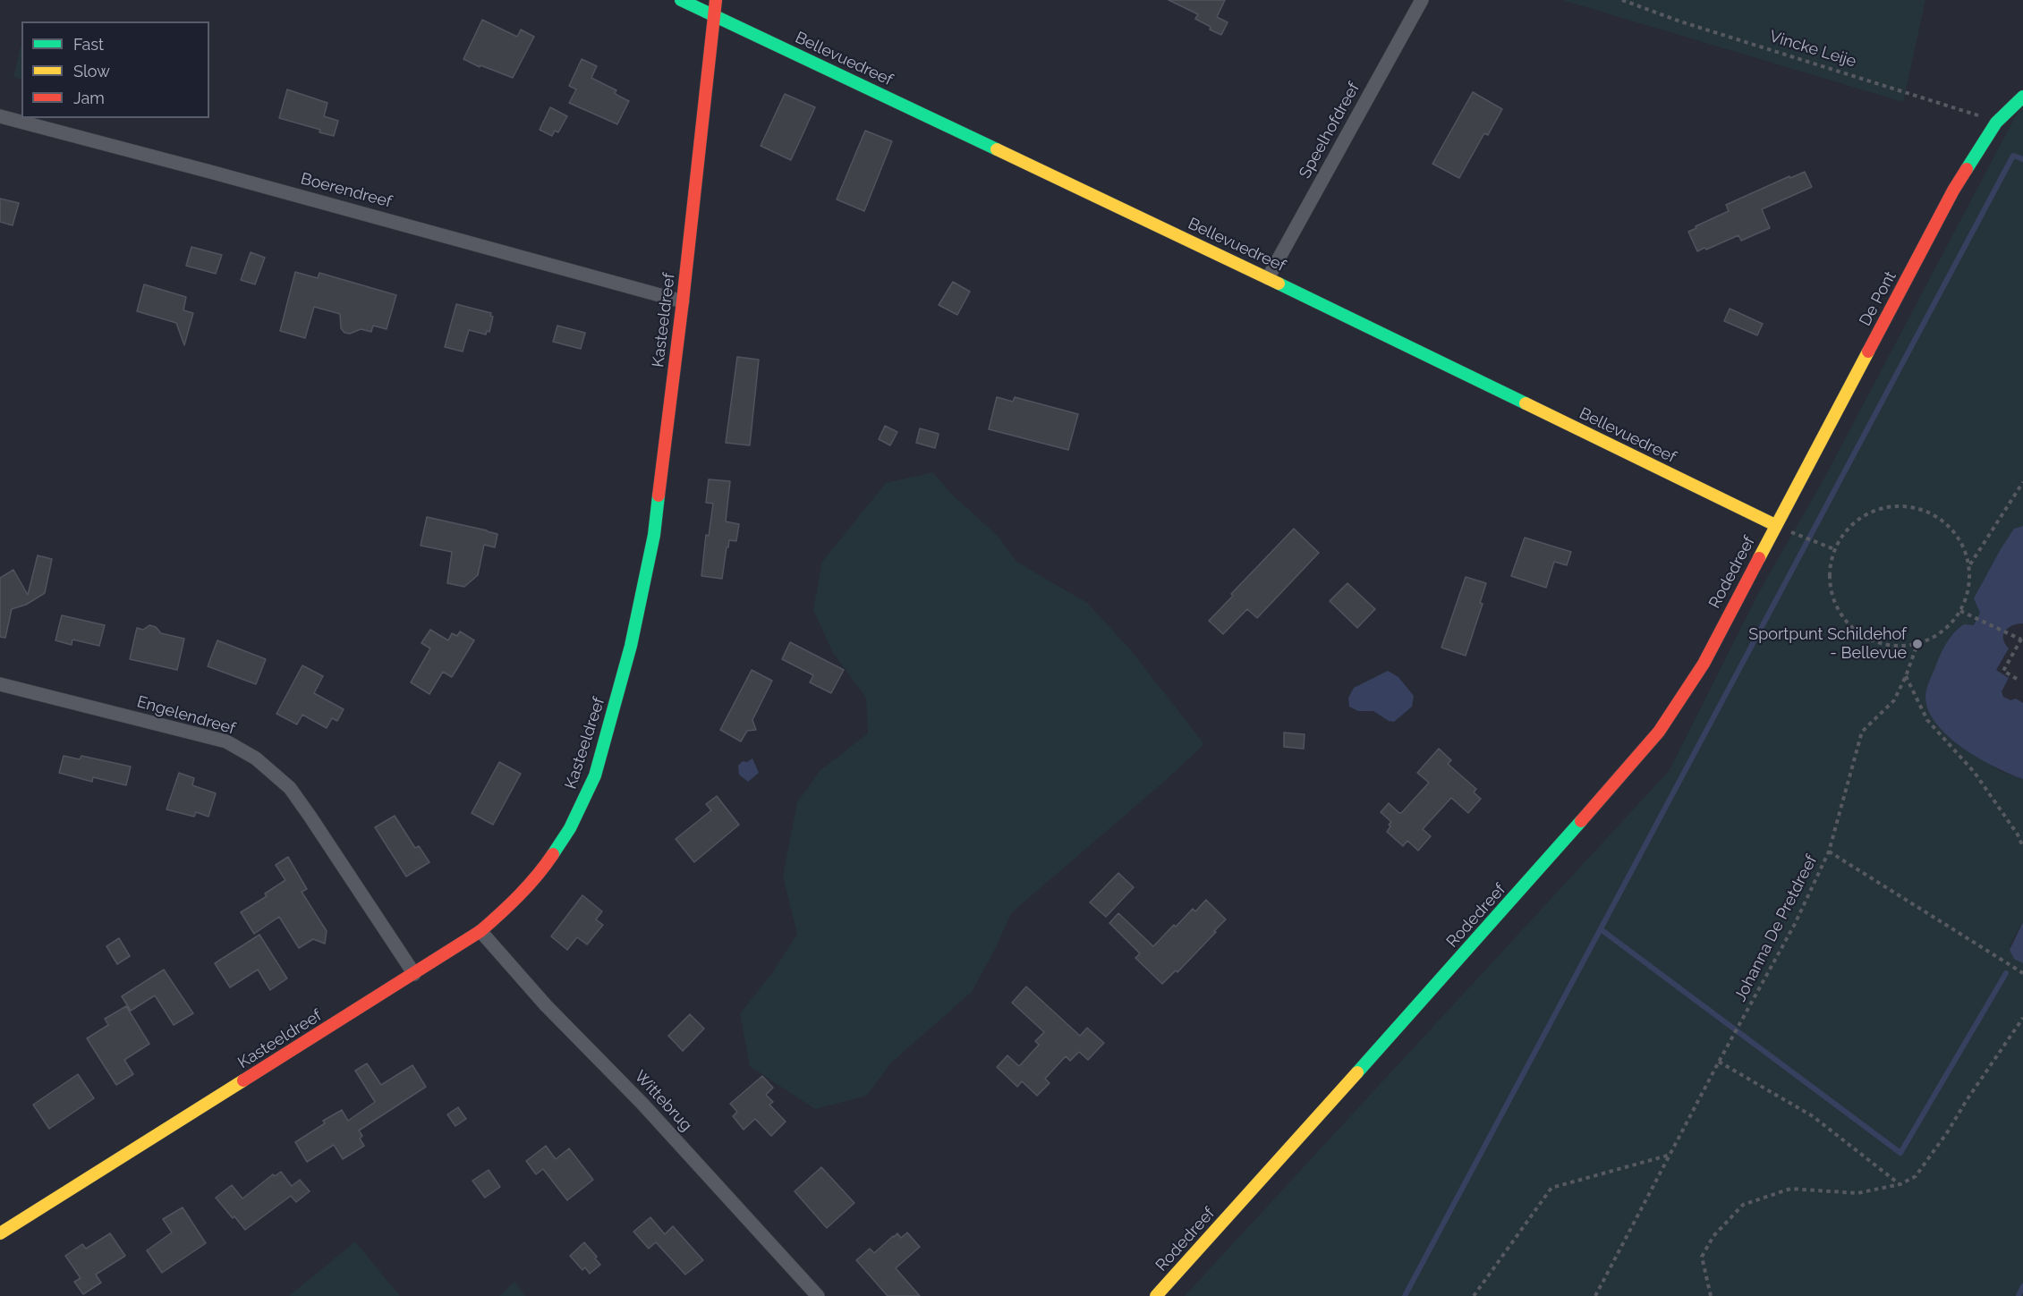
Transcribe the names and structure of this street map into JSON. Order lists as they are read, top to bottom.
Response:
{
  "streets": {
    "street": [
      "Bellevuedreef",
      "Speelhofdreef",
      "Boerendreef",
      "De Pont",
      "Kasteeldreef",
      "Rodedreef",
      "Engelendreef",
      "Wittebrug"
    ],
    "path": ["Vincke Leije", "Johanna De Pretdreef"]
  },
  "crossings": [
    ["Vincke Leije", "De Pont"],
    ["Bellevuedreef", "Speelhofdreef"],
    ["Bellevuedreef", "De Pont"],
    ["Bellevuedreef", "Kasteeldreef"],
    ["Bellevuedreef", "Rodedreef"],
    ["Boerendreef", "Kasteeldreef"],
    ["De Pont", "Rodedreef"],
    ["Kasteeldreef", "Engelendreef"],
    ["Kasteeldreef", "Wittebrug"]
  ],
  "places": ["Sportpunt Schildehof - Bellevue"],
  "legend": ["Fast", "Slow", "Jam"]
}
